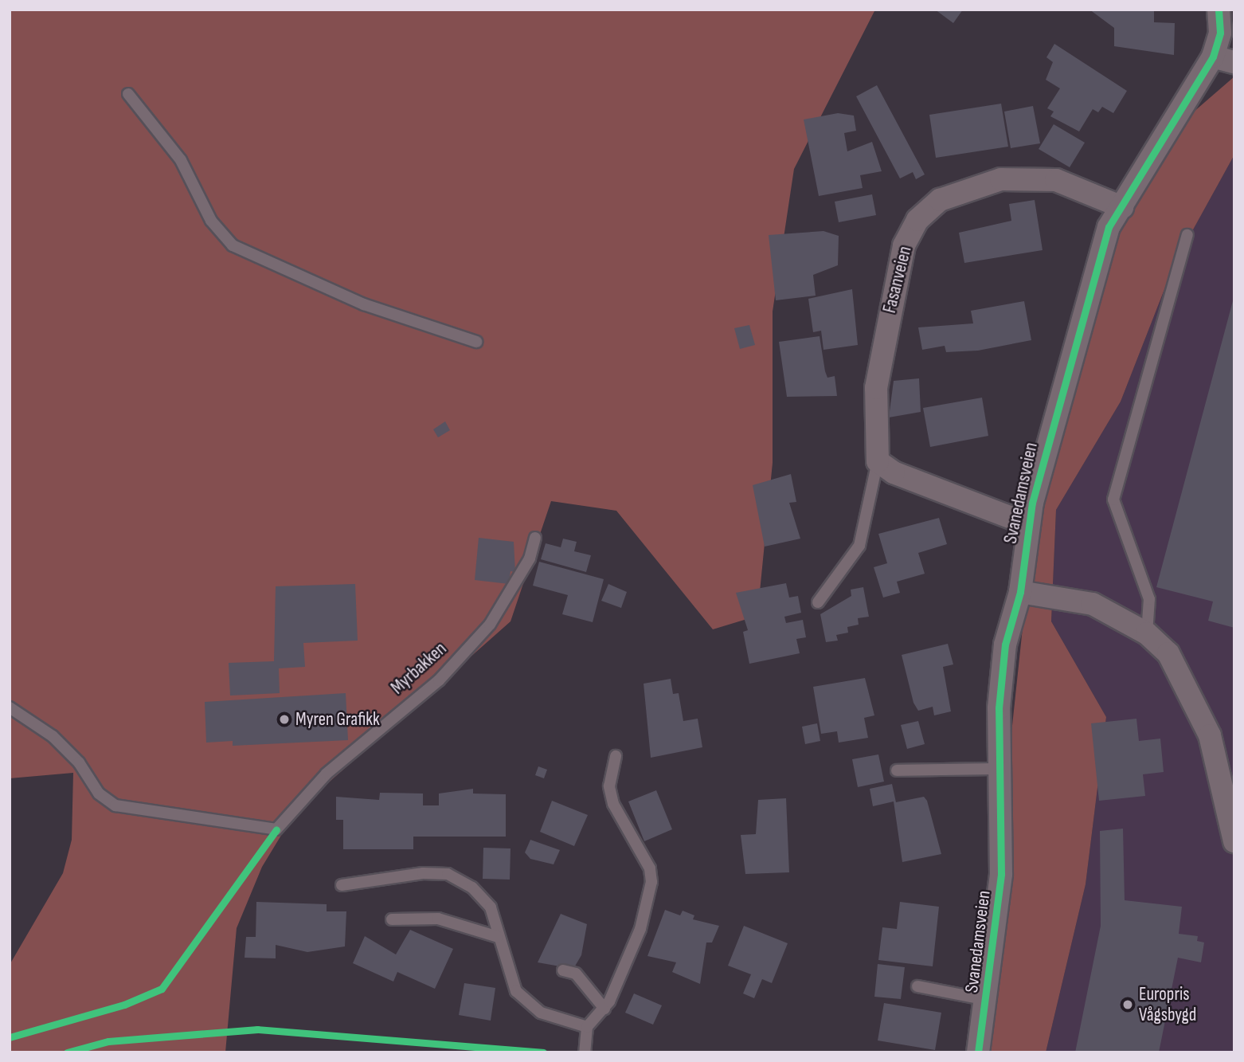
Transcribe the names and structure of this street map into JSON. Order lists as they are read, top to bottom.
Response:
{
  "streets": {
    "street": ["Fasanveien", "Svanedamsveien"],
    "lane": ["Myrbakken"]
  },
  "crossings": [
    ["Fasanveien", "Svanedamsveien"]
  ],
  "places": ["Myren Grafikk", "Europris Vågsbygd"]
}
